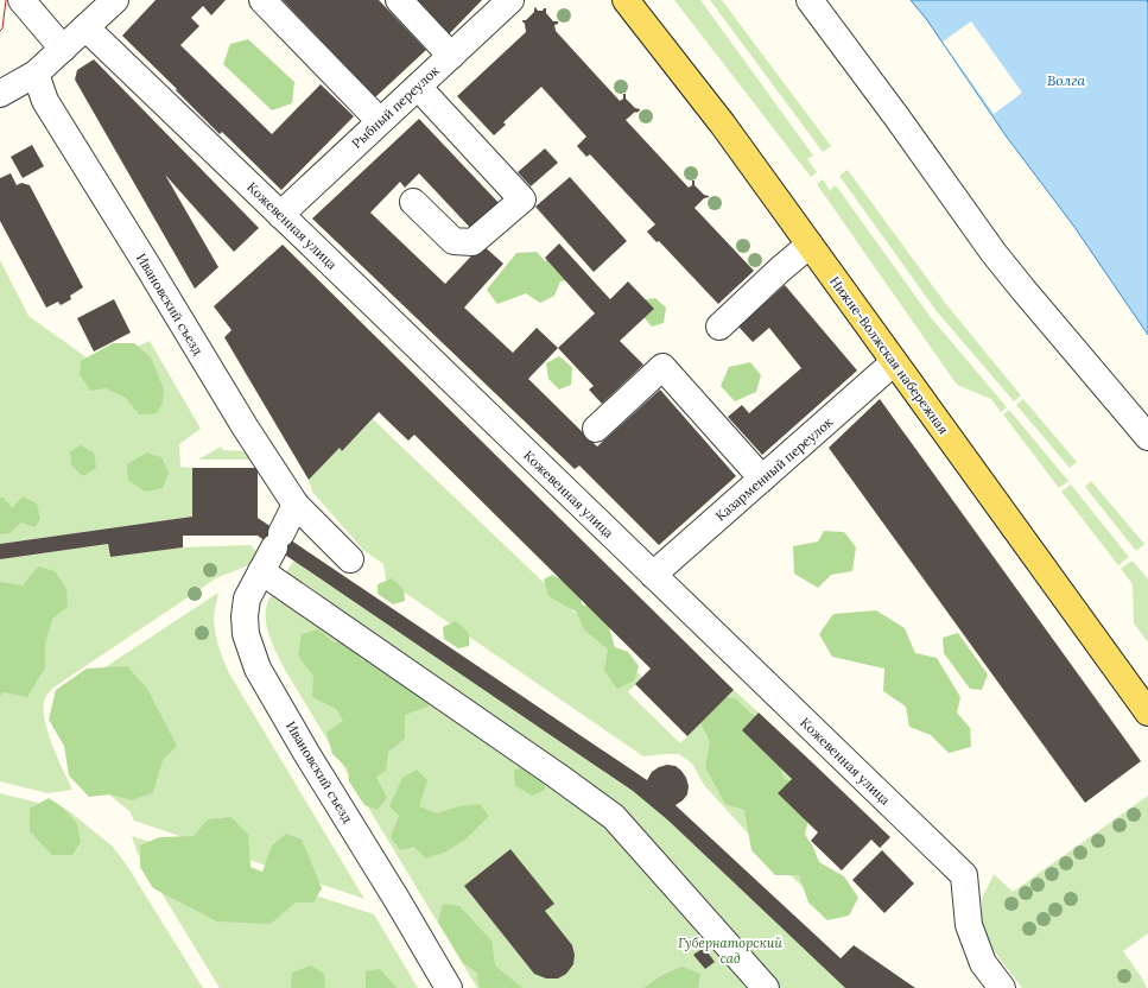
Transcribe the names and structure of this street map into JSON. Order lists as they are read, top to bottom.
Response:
{
  "streets": {
    "main road": ["Нижне-Волжская набережная"],
    "street": [
      "Рыбный переулок",
      "Кожевенная улица",
      "Ивановский съезд",
      "Казарменный переулок"
    ]
  },
  "crossings": [
    ["Рыбный переулок", "Кожевенная улица"],
    ["Кожевенная улица", "Казарменный переулок"],
    ["Нижне-Волжская набережная", "Казарменный переулок"]
  ],
  "water": ["Волга"],
  "parks": ["Губернаторский сад"]
}
